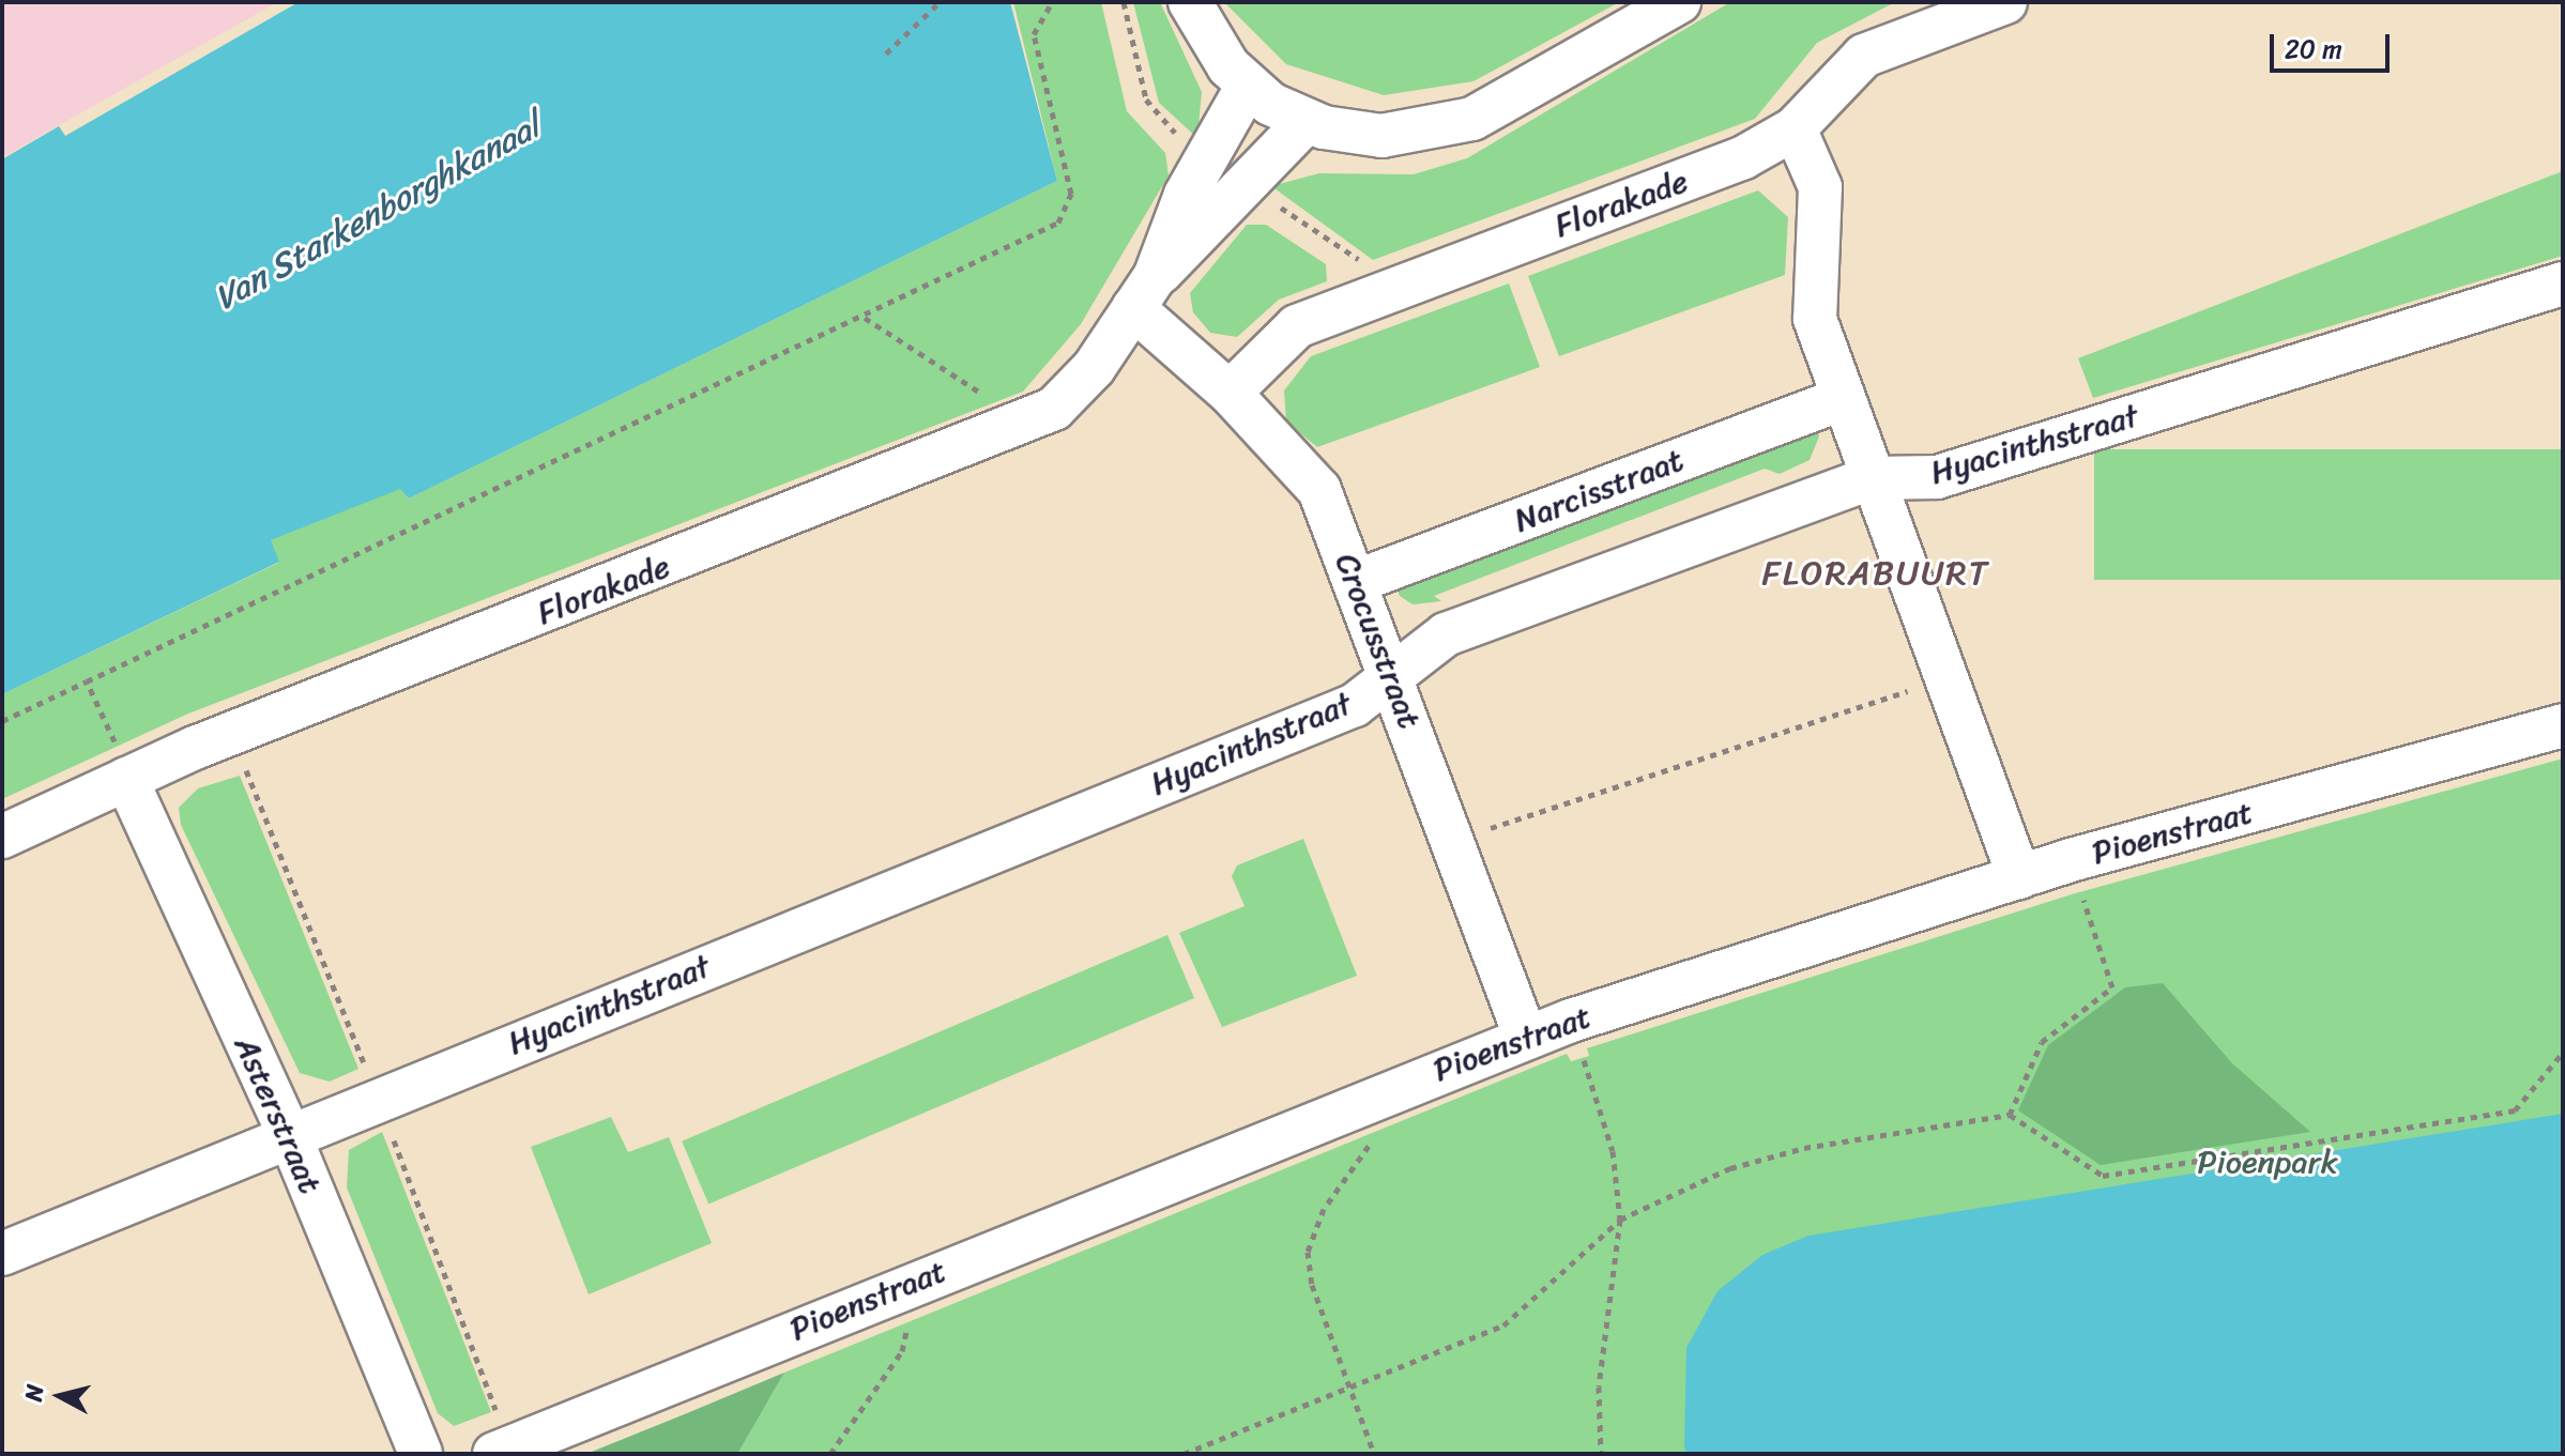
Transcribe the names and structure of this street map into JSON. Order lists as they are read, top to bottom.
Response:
{
  "streets": {
    "street": [
      "Florakade",
      "Hyacinthstraat",
      "Narcisstraat",
      "Crocusstraat",
      "Pioenstraat",
      "Asterstraat"
    ]
  },
  "crossings": [
    ["Florakade", "Crocusstraat"],
    ["Florakade", "Asterstraat"],
    ["Hyacinthstraat", "Crocusstraat"],
    ["Hyacinthstraat", "Asterstraat"],
    ["Narcisstraat", "Crocusstraat"],
    ["Crocusstraat", "Pioenstraat"]
  ],
  "districts": ["FLORABUURT"],
  "water": ["Van Starkenborghkanaal"],
  "parks": ["Pioenpark"],
  "scale_bar": "20 m",
  "north": "left"
}
